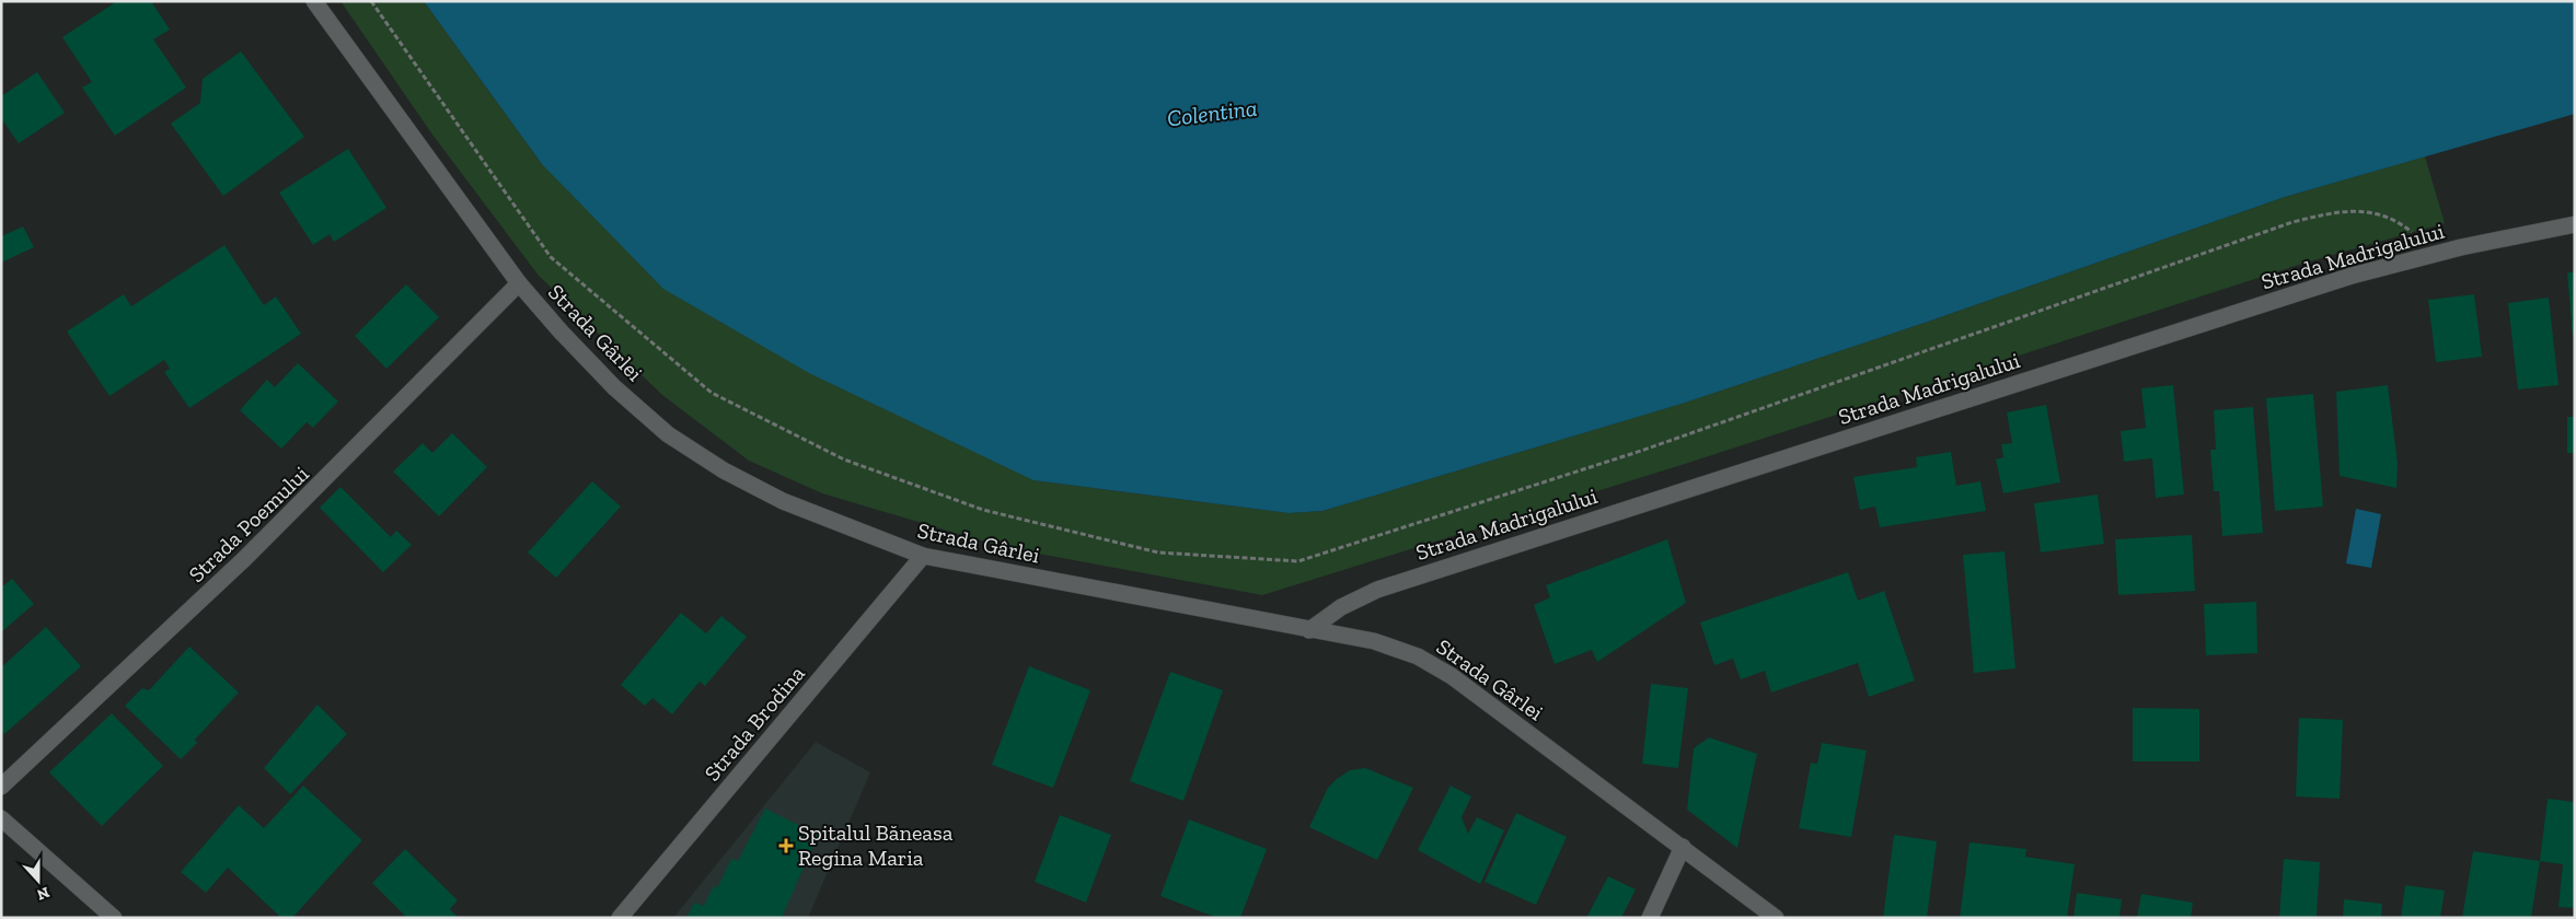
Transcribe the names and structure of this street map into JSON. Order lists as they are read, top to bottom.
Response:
{
  "streets": {
    "street": [
      "Strada Madrigalului",
      "Strada Gârlei",
      "Strada Poemului",
      "Strada Brodina"
    ]
  },
  "crossings": [
    ["Strada Madrigalului", "Strada Gârlei"],
    ["Strada Gârlei", "Strada Poemului"],
    ["Strada Gârlei", "Strada Brodina"]
  ],
  "water": ["Colentina"],
  "places": {
    "health": ["Spitalul Băneasa Regina Maria"]
  },
  "north": "bottom"
}
